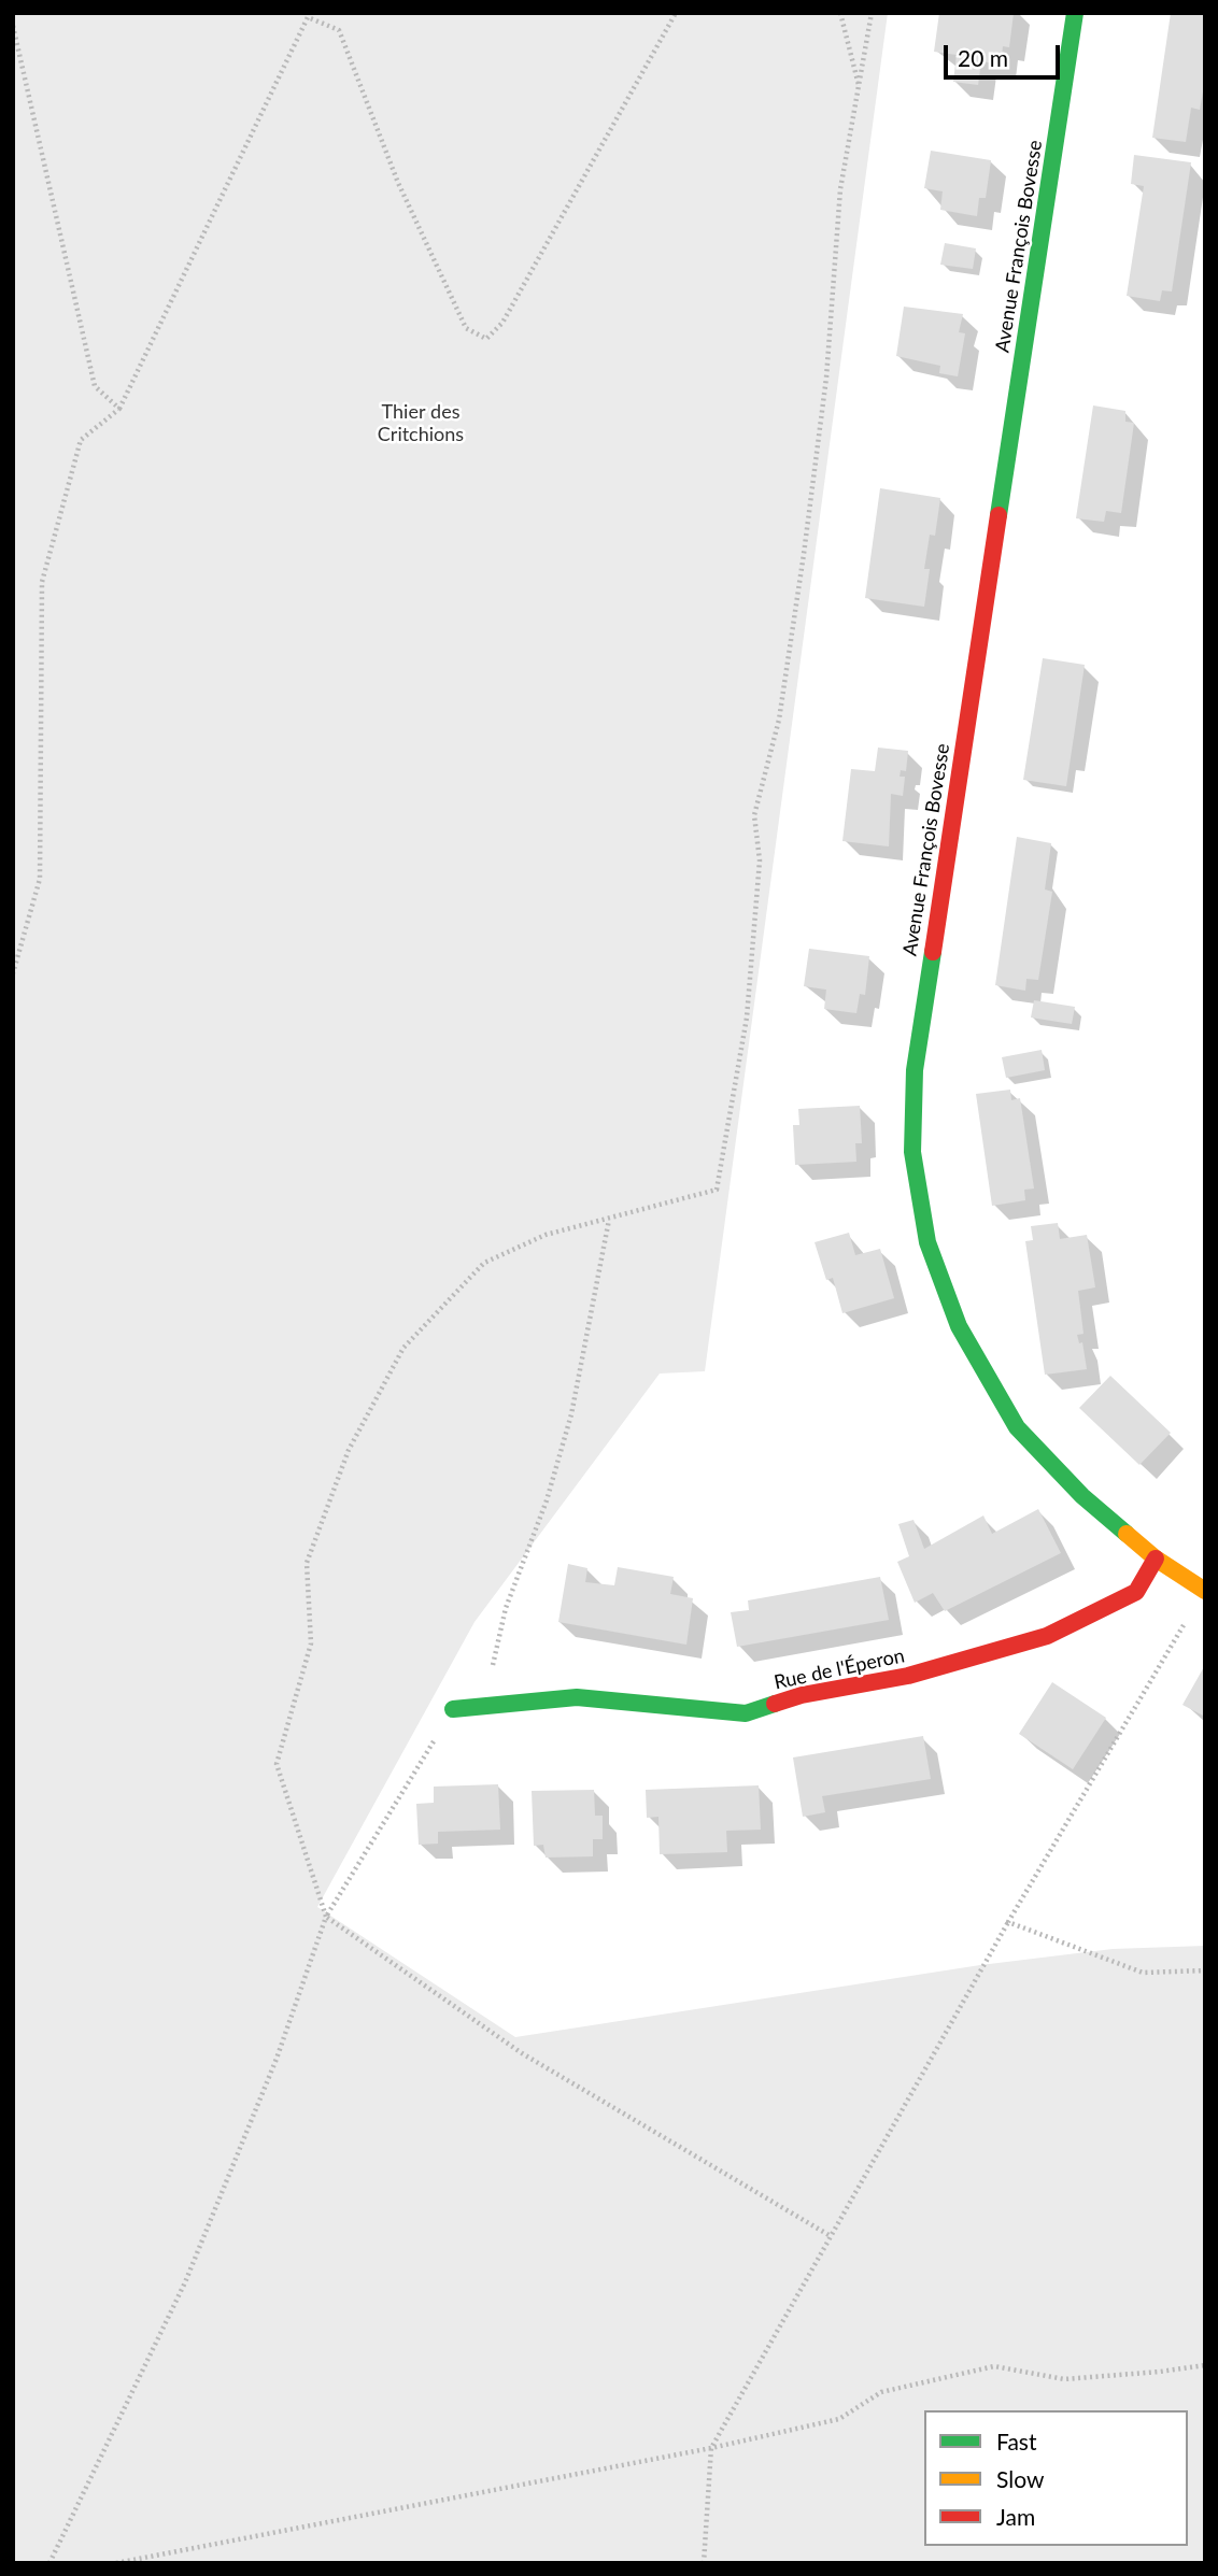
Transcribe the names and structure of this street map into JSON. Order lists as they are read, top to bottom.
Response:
{
  "streets": {
    "street": ["Avenue François Bovesse", "Rue de l'Éperon"]
  },
  "crossings": [
    ["Avenue François Bovesse", "Rue de l'Éperon"]
  ],
  "parks": ["Thier des Critchions"],
  "legend": ["Fast", "Slow", "Jam"],
  "scale_bar": "20 m"
}
